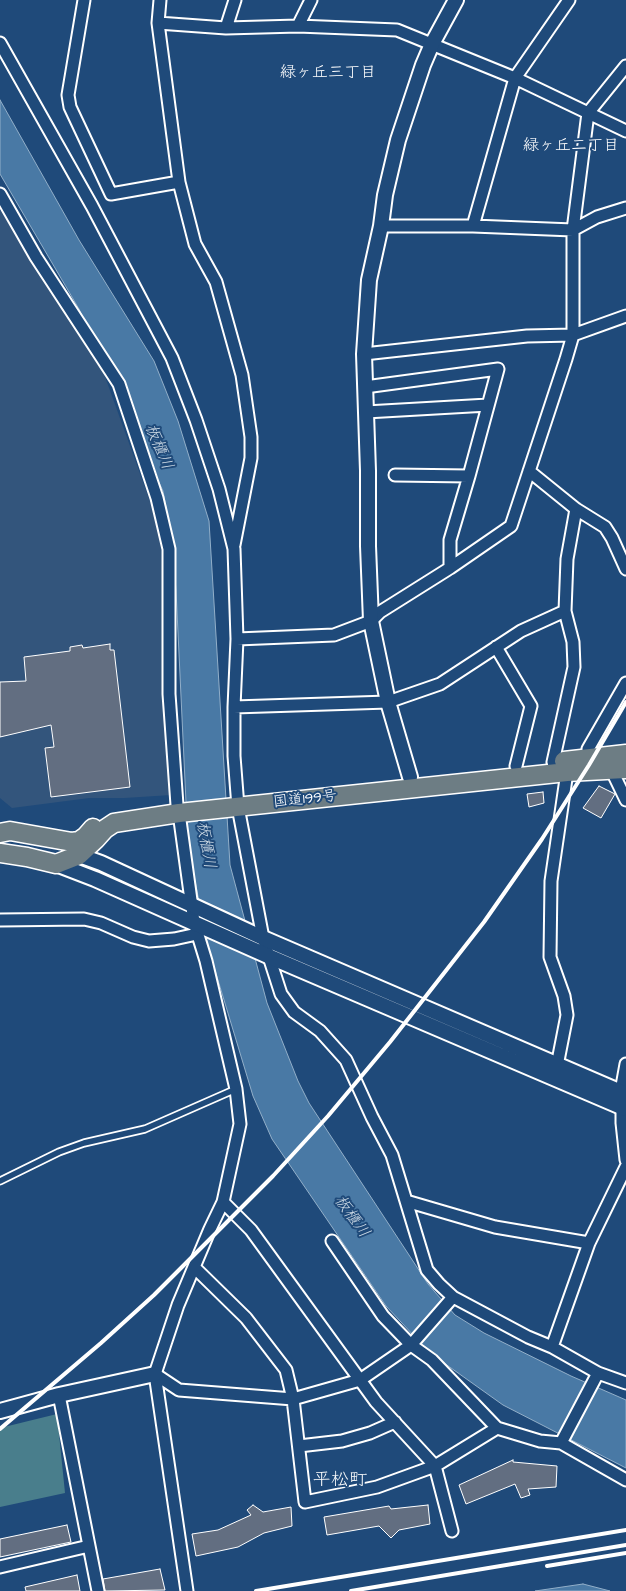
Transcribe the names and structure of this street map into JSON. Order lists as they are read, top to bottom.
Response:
{
  "streets": {
    "highway": ["国道199号"]
  },
  "districts": ["緑ヶ丘三丁目", "緑ヶ丘二丁目", "平松町"],
  "water": ["板櫃川"]
}
